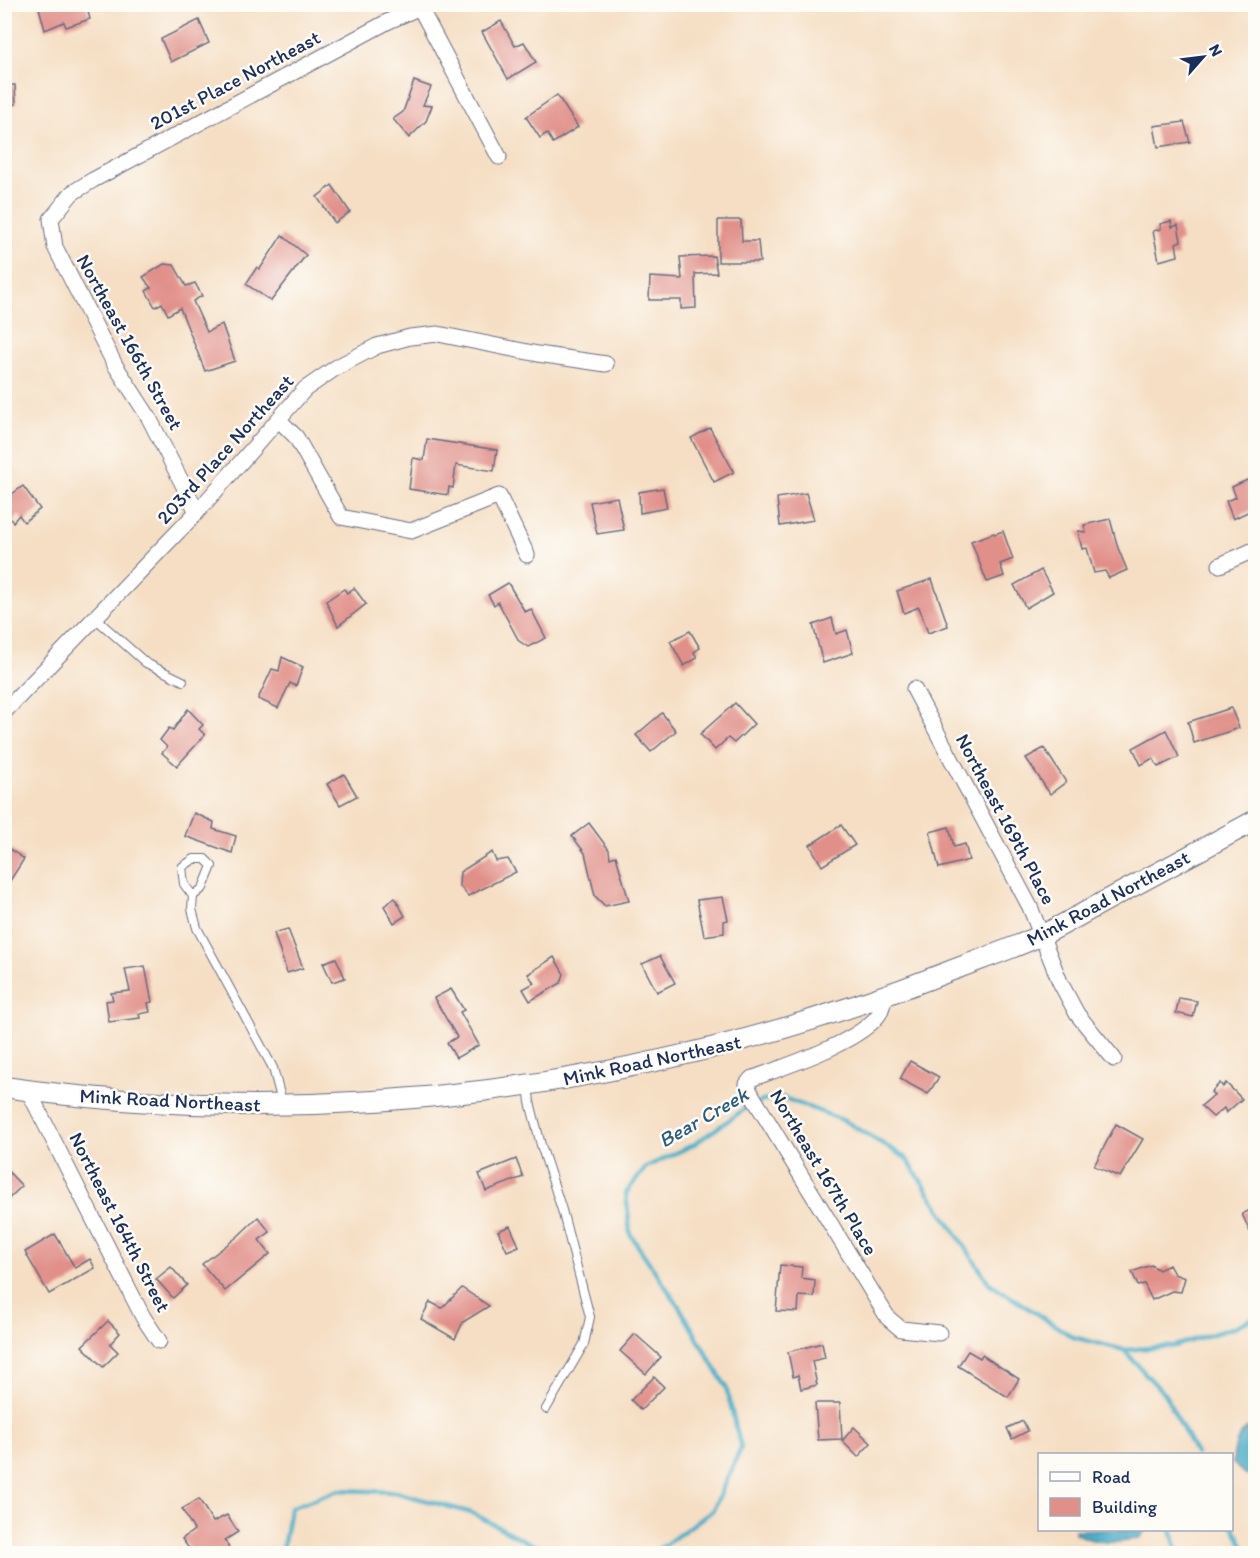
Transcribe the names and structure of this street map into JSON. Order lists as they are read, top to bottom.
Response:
{
  "streets": {
    "street": [
      "201st Place Northeast",
      "Northeast 166th Street",
      "203rd Place Northeast",
      "Northeast 169th Place",
      "Mink Road Northeast",
      "Northeast 167th Place",
      "Northeast 164th Street"
    ]
  },
  "crossings": [
    ["201st Place Northeast", "Northeast 166th Street"],
    ["Northeast 166th Street", "203rd Place Northeast"],
    ["Northeast 169th Place", "Mink Road Northeast"],
    ["Mink Road Northeast", "Northeast 167th Place"],
    ["Mink Road Northeast", "Northeast 164th Street"]
  ],
  "water": ["Bear Creek"],
  "legend": ["Road", "Building"],
  "north": "top right"
}
